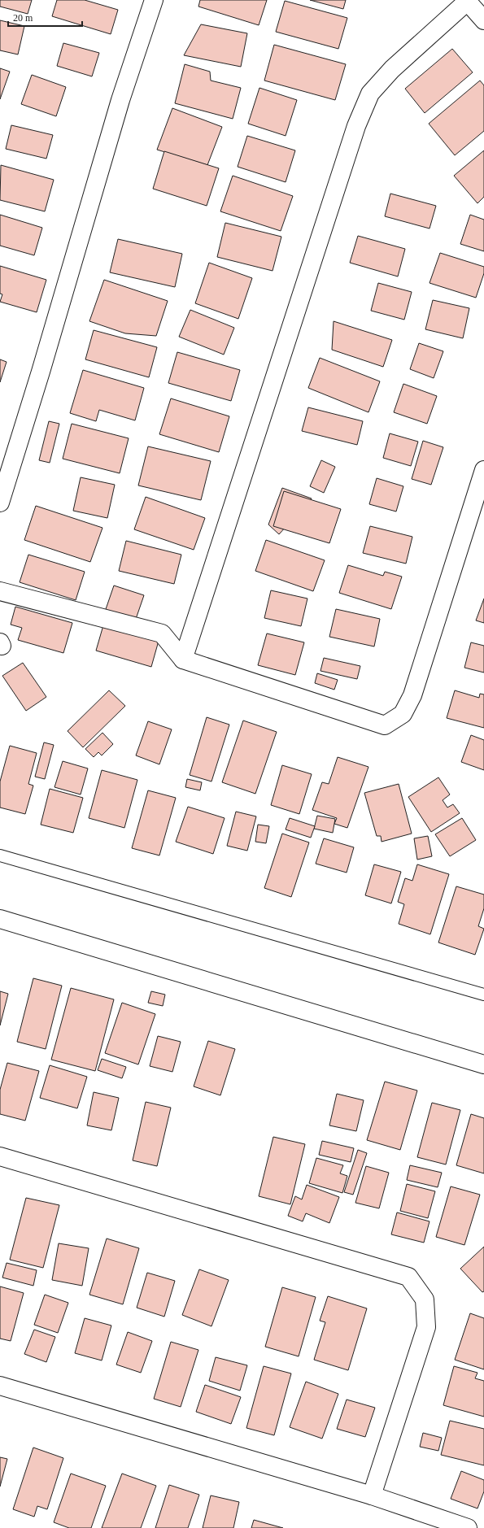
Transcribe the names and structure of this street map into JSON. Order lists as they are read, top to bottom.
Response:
{
  "scale_bar": "20 m"
}
